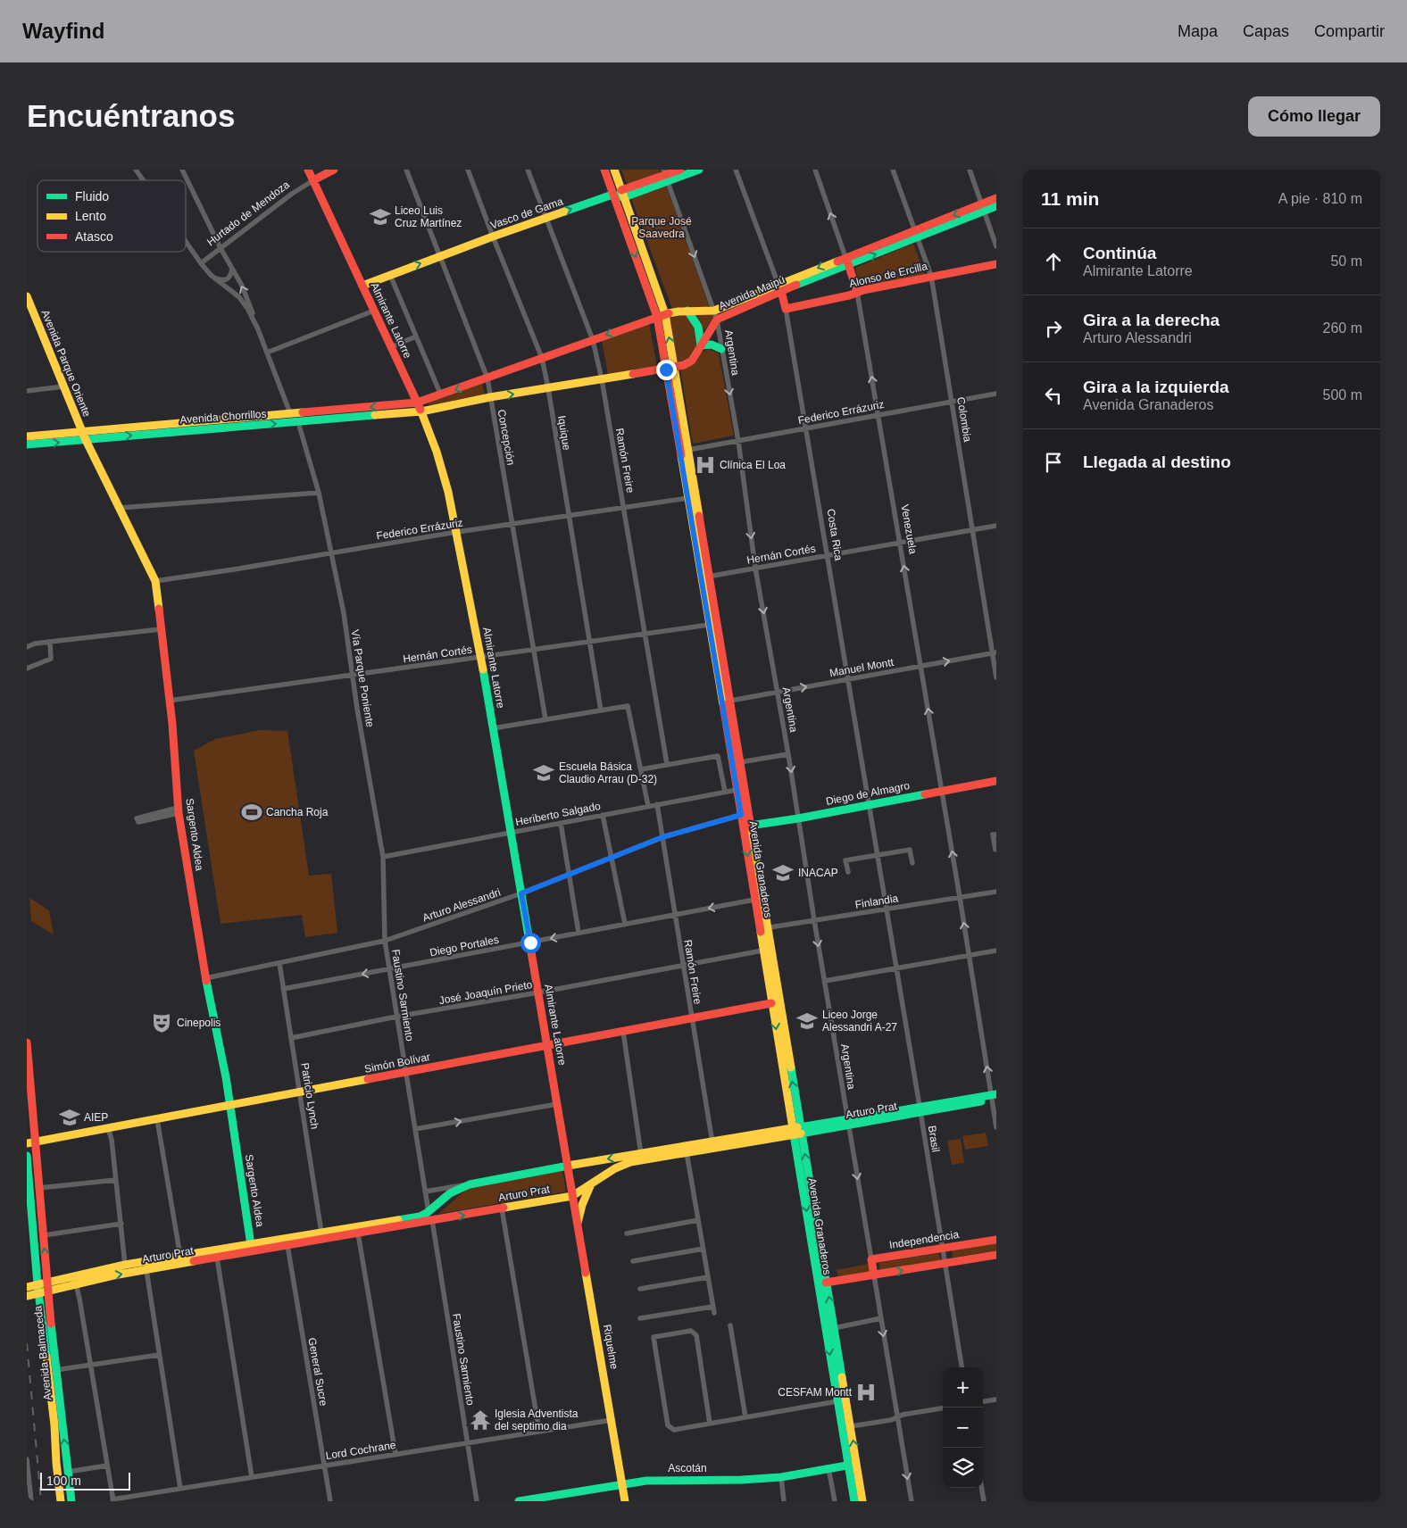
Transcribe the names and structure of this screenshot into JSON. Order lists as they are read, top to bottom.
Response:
{
  "streets": {
    "main road": [
      "Hurtado de Mendoza",
      "Vasco de Gama",
      "Alonso de Ercilla",
      "Avenida Maipú",
      "Almirante Latorre",
      "Avenida Parque Oriente",
      "Avenida Chorrillos",
      "Venezuela",
      "Costa Rica",
      "Diego de Almagro",
      "Sargento Aldea",
      "Avenida Granaderos",
      "Simón Bolívar",
      "Arturo Prat",
      "Independencia",
      "Riquelme",
      "Avenida Balmaceda",
      "Ascotán"
    ],
    "street": [
      "Argentina",
      "Federico Errázuriz",
      "Colombia",
      "Iquique",
      "Concepción",
      "Ramón Freire",
      "Hernán Cortés",
      "Manuel Montt",
      "Vía Parque Poniente",
      "Heriberto Salgado",
      "Finlandia",
      "Arturo Alessandri",
      "Diego Portales",
      "José Joaquín Prieto",
      "Faustino Sarmiento",
      "Patricio Lynch",
      "Brasil",
      "General Sucre",
      "Lord Cochrane"
    ]
  },
  "crossings": [
    ["Hurtado de Mendoza", "Almirante Latorre"],
    ["Vasco de Gama", "Almirante Latorre"],
    ["Vasco de Gama", "Iquique"],
    ["Vasco de Gama", "Concepción"],
    ["Vasco de Gama", "Ramón Freire"],
    ["Vasco de Gama", "Avenida Granaderos"],
    ["Alonso de Ercilla", "Colombia"],
    ["Alonso de Ercilla", "Venezuela"],
    ["Alonso de Ercilla", "Costa Rica"],
    ["Avenida Maipú", "Almirante Latorre"],
    ["Avenida Maipú", "Argentina"],
    ["Avenida Maipú", "Avenida Chorrillos"],
    ["Avenida Maipú", "Colombia"],
    ["Avenida Maipú", "Iquique"],
    ["Avenida Maipú", "Concepción"],
    ["Avenida Maipú", "Ramón Freire"],
    ["Avenida Maipú", "Venezuela"],
    ["Avenida Maipú", "Costa Rica"],
    ["Avenida Maipú", "Avenida Granaderos"],
    ["Almirante Latorre", "Federico Errázuriz"],
    ["Almirante Latorre", "Avenida Chorrillos"],
    ["Almirante Latorre", "Hernán Cortés"],
    ["Almirante Latorre", "Heriberto Salgado"],
    ["Almirante Latorre", "Arturo Alessandri"],
    ["Almirante Latorre", "Diego Portales"],
    ["Almirante Latorre", "José Joaquín Prieto"],
    ["Almirante Latorre", "Simón Bolívar"],
    ["Almirante Latorre", "Arturo Prat"],
    ["Almirante Latorre", "Riquelme"],
    ["Argentina", "Federico Errázuriz"],
    ["Argentina", "Hernán Cortés"],
    ["Argentina", "Manuel Montt"],
    ["Argentina", "Diego de Almagro"],
    ["Argentina", "Finlandia"],
    ["Argentina", "Arturo Prat"],
    ["Argentina", "Independencia"],
    ["Avenida Parque Oriente", "Avenida Chorrillos"],
    ["Avenida Parque Oriente", "Sargento Aldea"],
    ["Federico Errázuriz", "Colombia"],
    ["Federico Errázuriz", "Iquique"],
    ["Federico Errázuriz", "Concepción"],
    ["Federico Errázuriz", "Ramón Freire"],
    ["Federico Errázuriz", "Venezuela"],
    ["Federico Errázuriz", "Costa Rica"],
    ["Federico Errázuriz", "Vía Parque Poniente"],
    ["Federico Errázuriz", "Sargento Aldea"],
    ["Federico Errázuriz", "Avenida Granaderos"],
    ["Avenida Chorrillos", "Vía Parque Poniente"],
    ["Avenida Chorrillos", "Sargento Aldea"],
    ["Colombia", "Hernán Cortés"],
    ["Colombia", "Manuel Montt"],
    ["Iquique", "Hernán Cortés"],
    ["Concepción", "Hernán Cortés"],
    ["Ramón Freire", "Hernán Cortés"],
    ["Ramón Freire", "Heriberto Salgado"],
    ["Ramón Freire", "Arturo Alessandri"],
    ["Ramón Freire", "Diego Portales"],
    ["Ramón Freire", "José Joaquín Prieto"],
    ["Ramón Freire", "Simón Bolívar"],
    ["Ramón Freire", "Arturo Prat"],
    ["Venezuela", "Hernán Cortés"],
    ["Venezuela", "Manuel Montt"],
    ["Venezuela", "Diego de Almagro"],
    ["Venezuela", "Finlandia"],
    ["Venezuela", "Arturo Prat"],
    ["Costa Rica", "Hernán Cortés"],
    ["Costa Rica", "Manuel Montt"],
    ["Costa Rica", "Diego de Almagro"],
    ["Costa Rica", "Finlandia"],
    ["Costa Rica", "Brasil"],
    ["Hernán Cortés", "Vía Parque Poniente"],
    ["Hernán Cortés", "Sargento Aldea"],
    ["Hernán Cortés", "Avenida Granaderos"],
    ["Manuel Montt", "Avenida Granaderos"],
    ["Vía Parque Poniente", "Heriberto Salgado"],
    ["Vía Parque Poniente", "Arturo Alessandri"],
    ["Vía Parque Poniente", "Faustino Sarmiento"],
    ["Diego de Almagro", "Avenida Granaderos"],
    ["Heriberto Salgado", "Avenida Granaderos"],
    ["Sargento Aldea", "Arturo Alessandri"],
    ["Sargento Aldea", "Simón Bolívar"],
    ["Sargento Aldea", "Arturo Prat"],
    ["Avenida Granaderos", "Finlandia"],
    ["Avenida Granaderos", "Arturo Alessandri"],
    ["Avenida Granaderos", "Diego Portales"],
    ["Avenida Granaderos", "José Joaquín Prieto"],
    ["Avenida Granaderos", "Simón Bolívar"],
    ["Avenida Granaderos", "Arturo Prat"],
    ["Avenida Granaderos", "Ascotán"],
    ["Finlandia", "Brasil"],
    ["Arturo Alessandri", "Faustino Sarmiento"],
    ["Arturo Alessandri", "Patricio Lynch"],
    ["Diego Portales", "Faustino Sarmiento"],
    ["Diego Portales", "Patricio Lynch"],
    ["José Joaquín Prieto", "Faustino Sarmiento"],
    ["José Joaquín Prieto", "Patricio Lynch"],
    ["Faustino Sarmiento", "Simón Bolívar"],
    ["Faustino Sarmiento", "Arturo Prat"],
    ["Faustino Sarmiento", "Lord Cochrane"],
    ["Simón Bolívar", "Patricio Lynch"],
    ["Simón Bolívar", "Avenida Balmaceda"],
    ["Patricio Lynch", "Arturo Prat"],
    ["Arturo Prat", "Brasil"],
    ["Arturo Prat", "Riquelme"],
    ["Arturo Prat", "Avenida Balmaceda"],
    ["Arturo Prat", "General Sucre"],
    ["Brasil", "Independencia"],
    ["Riquelme", "Lord Cochrane"],
    ["Riquelme", "Ascotán"],
    ["General Sucre", "Lord Cochrane"]
  ],
  "one_way": [
    "Vasco de Gama",
    "Argentina",
    "Venezuela",
    "Manuel Montt",
    "Diego Portales"
  ],
  "parks": ["Parque José Saavedra"],
  "places": {
    "school or university": [
      "Liceo Luis Cruz Martínez",
      "Escuela Básica Claudio Arrau (D-32)",
      "INACAP",
      "Liceo Jorge Alessandri A-27",
      "AIEP"
    ],
    "hospital": ["Clínica El Loa", "CESFAM Montt"],
    "sports": ["Cancha Roja"],
    "theatre": ["Cinepolis"],
    "temple": ["Iglesia Adventista del septimo dia"]
  },
  "legend": ["Fluido", "Lento", "Atasco"],
  "scale_bar": "100 m",
  "page": {
    "header": "Wayfind",
    "nav": ["Mapa", "Capas", "Compartir"],
    "buttons": "Cómo llegar",
    "title": "Encuéntranos",
    "heading": ["11 min", "A pie · 810 m"],
    "list": [
      ["Continúa", "Almirante Latorre", "50 m"],
      ["Gira a la derecha", "Arturo Alessandri", "260 m"],
      ["Gira a la izquierda", "Avenida Granaderos", "500 m"],
      "Llegada al destino"
    ],
    "map_buttons": ["+", "−"],
    "scale": "100 m"
  }
}
